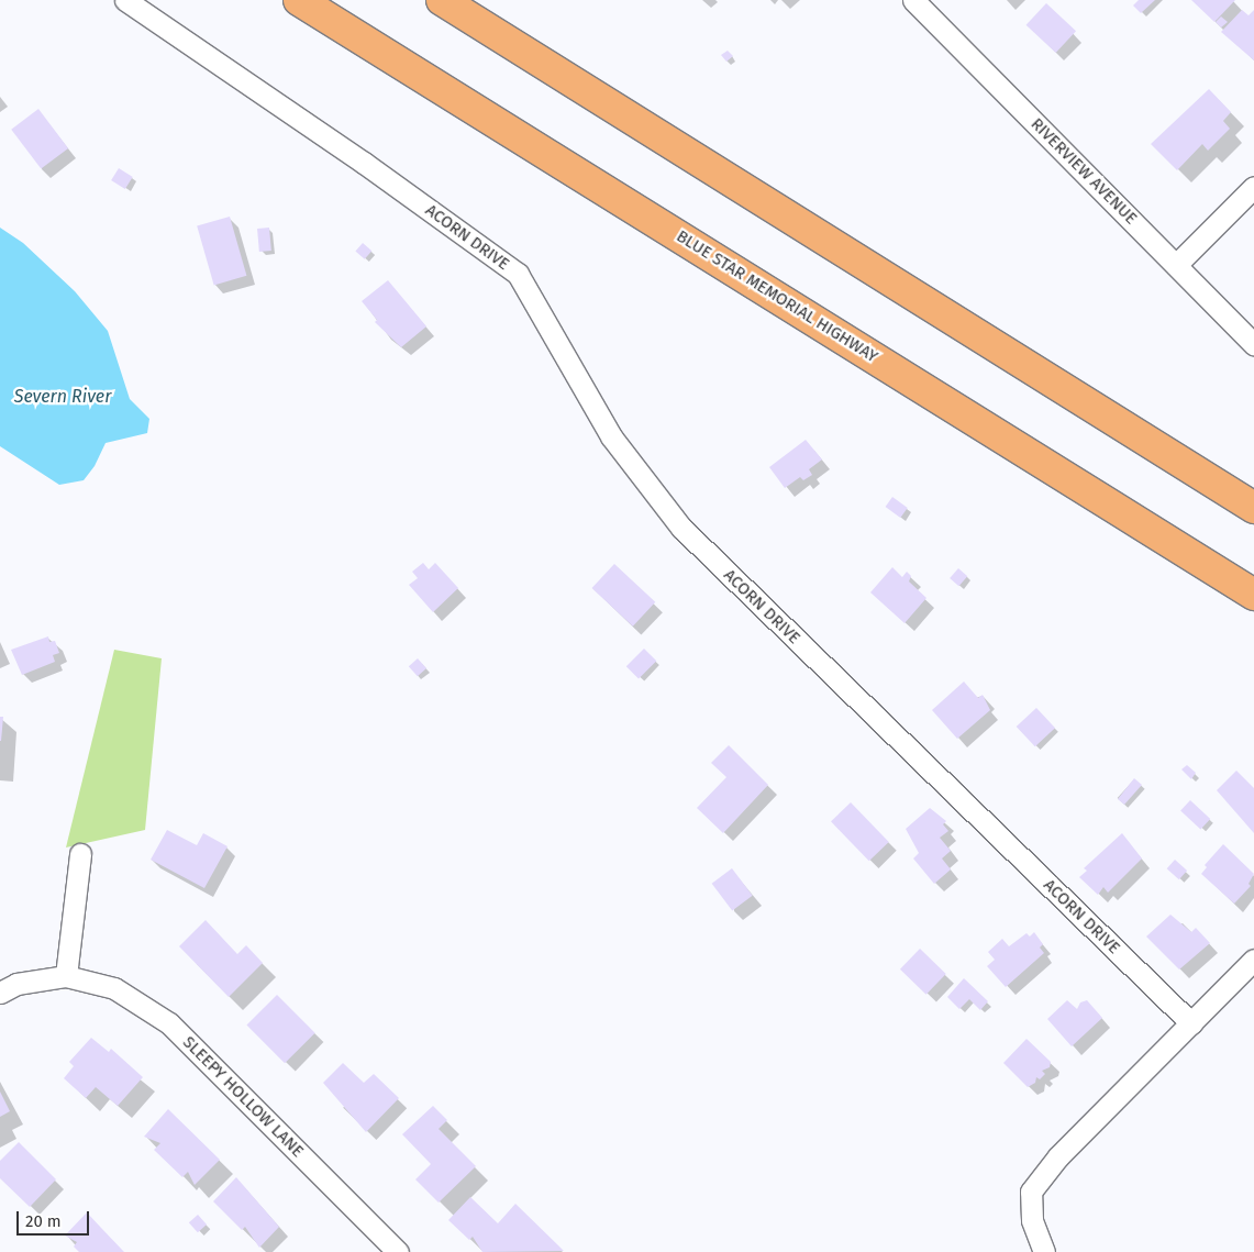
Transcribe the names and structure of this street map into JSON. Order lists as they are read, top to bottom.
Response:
{
  "streets": {
    "highway": ["BLUE STAR MEMORIAL HIGHWAY"],
    "street": ["RIVERVIEW AVENUE", "ACORN DRIVE", "SLEEPY HOLLOW LANE"]
  },
  "water": ["Severn River"],
  "scale_bar": "20 m"
}
